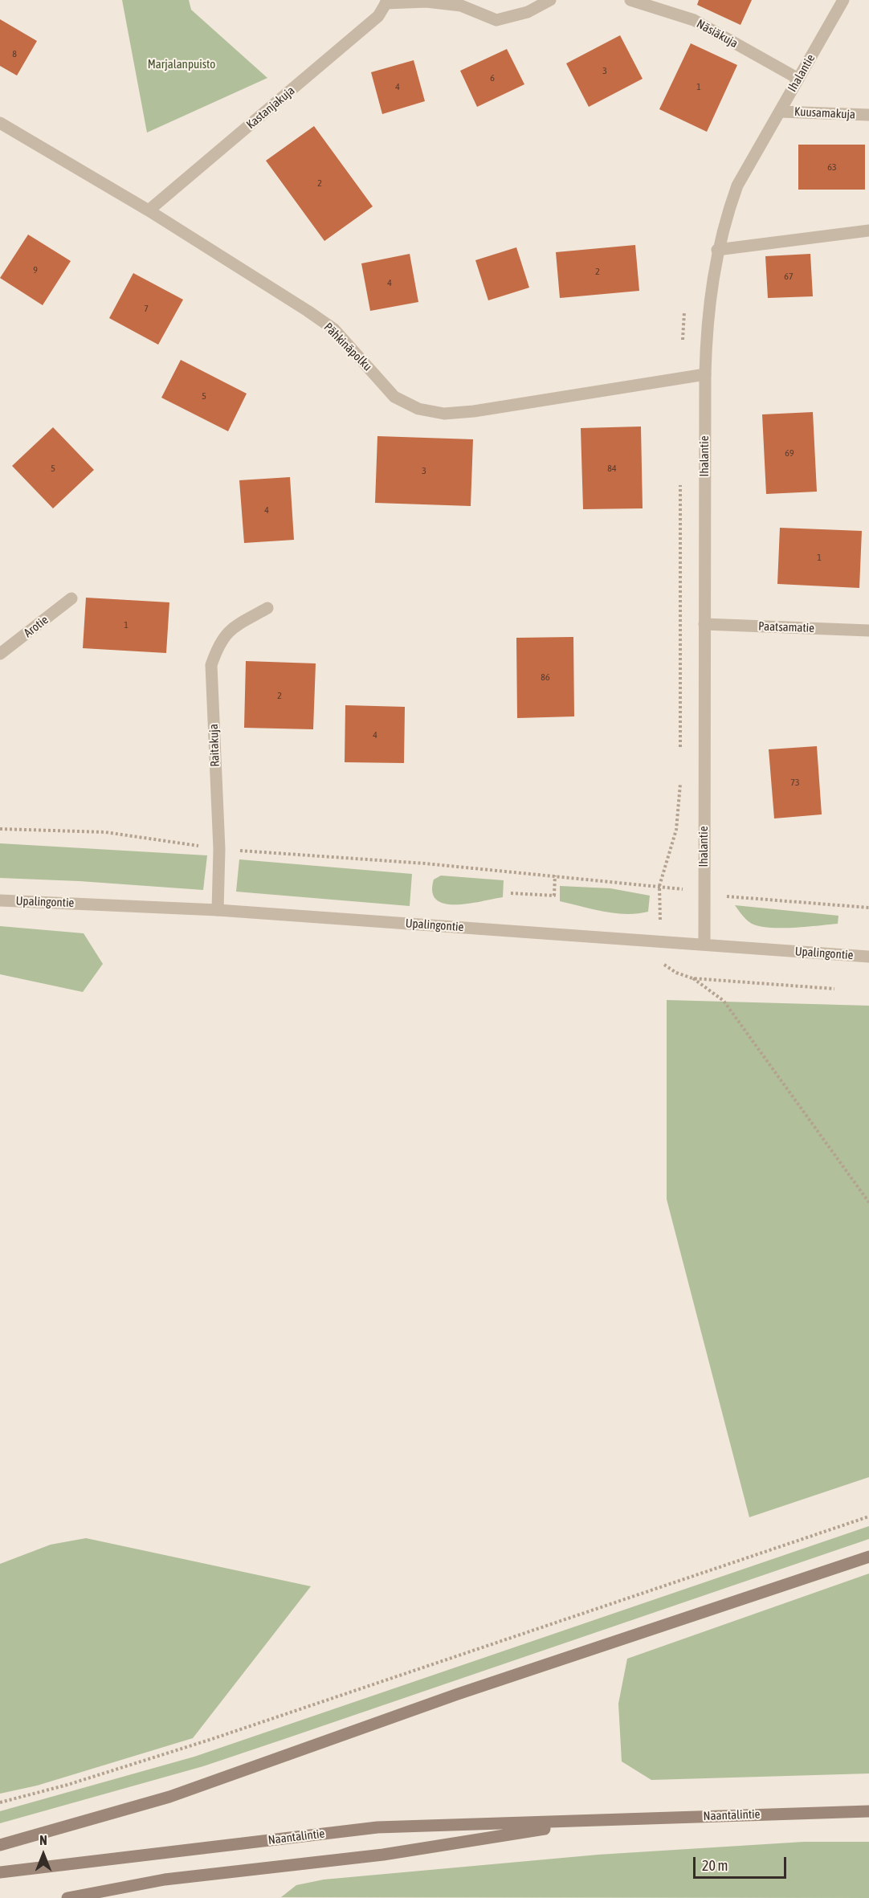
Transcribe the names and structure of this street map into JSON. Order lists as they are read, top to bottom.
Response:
{
  "streets": {
    "main road": ["Naantalintie"],
    "street": [
      "Näsiäkuja",
      "Ihalantie",
      "Kastanjakuja",
      "Kuusamakuja",
      "Pähkinäpolku",
      "Arotie",
      "Paatsamatie",
      "Raitakuja",
      "Upalingontie"
    ]
  },
  "crossings": [
    ["Näsiäkuja", "Ihalantie"],
    ["Ihalantie", "Kuusamakuja"],
    ["Ihalantie", "Pähkinäpolku"],
    ["Ihalantie", "Paatsamatie"],
    ["Ihalantie", "Upalingontie"],
    ["Kastanjakuja", "Pähkinäpolku"],
    ["Raitakuja", "Upalingontie"]
  ],
  "parks": ["Marjalanpuisto"],
  "house_numbers": [
    "8",
    "3",
    "6",
    "4",
    "1",
    "63",
    "2",
    "9",
    "2",
    "67",
    "4",
    "7",
    "5",
    "69",
    "5",
    "84",
    "3",
    "4",
    "1",
    "1",
    "86",
    "2",
    "4",
    "73"
  ],
  "scale_bar": "20 m",
  "north": "top"
}
